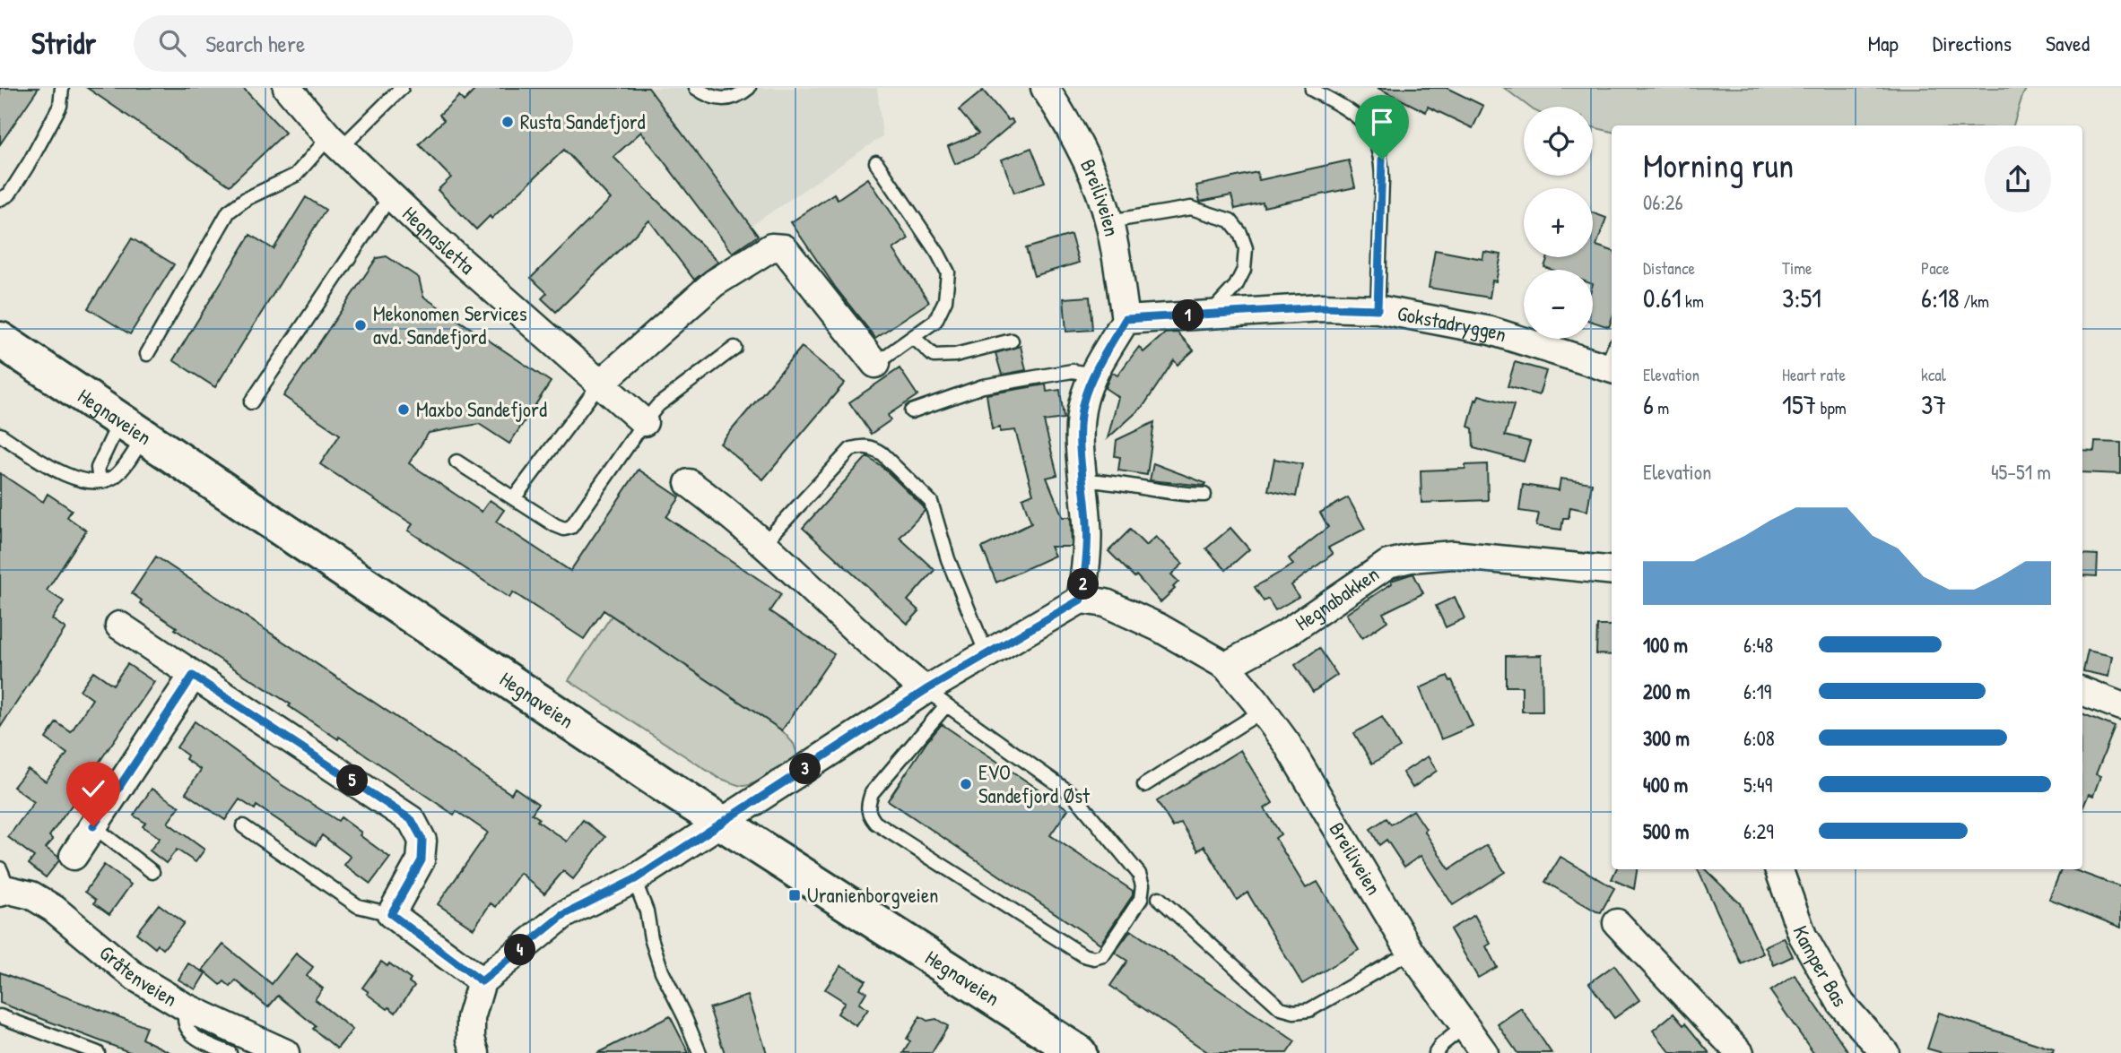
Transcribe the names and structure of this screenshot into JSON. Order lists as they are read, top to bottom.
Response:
{
  "streets": {
    "main road": ["Hegnaveien"],
    "street": [
      "Breiliveien",
      "Hegnasletta",
      "Gokstadryggen",
      "Hegnabakken",
      "Kamper Bas",
      "Gråtenveien"
    ]
  },
  "crossings": [
    ["Breiliveien", "Gokstadryggen"],
    ["Breiliveien", "Hegnabakken"]
  ],
  "places": {
    "other": [
      "Rusta Sandefjord",
      "Mekonomen Services avd. Sandefjord",
      "Maxbo Sandefjord",
      "EVO Sandefjord Øst"
    ],
    "transit": ["Uranienborgveien"]
  },
  "page": {
    "header": "Stridr",
    "search": "Search here",
    "nav": ["Map", "Directions", "Saved"],
    "map_buttons": ["+", "−"],
    "heading": ["Morning run", "06:26"],
    "stats": [
      ["Distance", "0.61 km"],
      ["Time", "3:51"],
      ["Pace", "6:18 /km"],
      ["Elevation", "6 m"],
      ["Heart rate", "157 bpm"],
      ["kcal", "37"]
    ],
    "pins": [
      "1",
      "2",
      "3",
      "5",
      "4"
    ],
    "chart": ["Elevation", "45–51 m"],
    "list": [
      {
        "name": "100 m",
        "note": "6:48"
      },
      {
        "name": "200 m",
        "note": "6:19"
      },
      {
        "name": "300 m",
        "note": "6:08"
      },
      {
        "name": "400 m",
        "note": "5:49"
      },
      {
        "name": "500 m",
        "note": "6:29"
      }
    ]
  }
}
